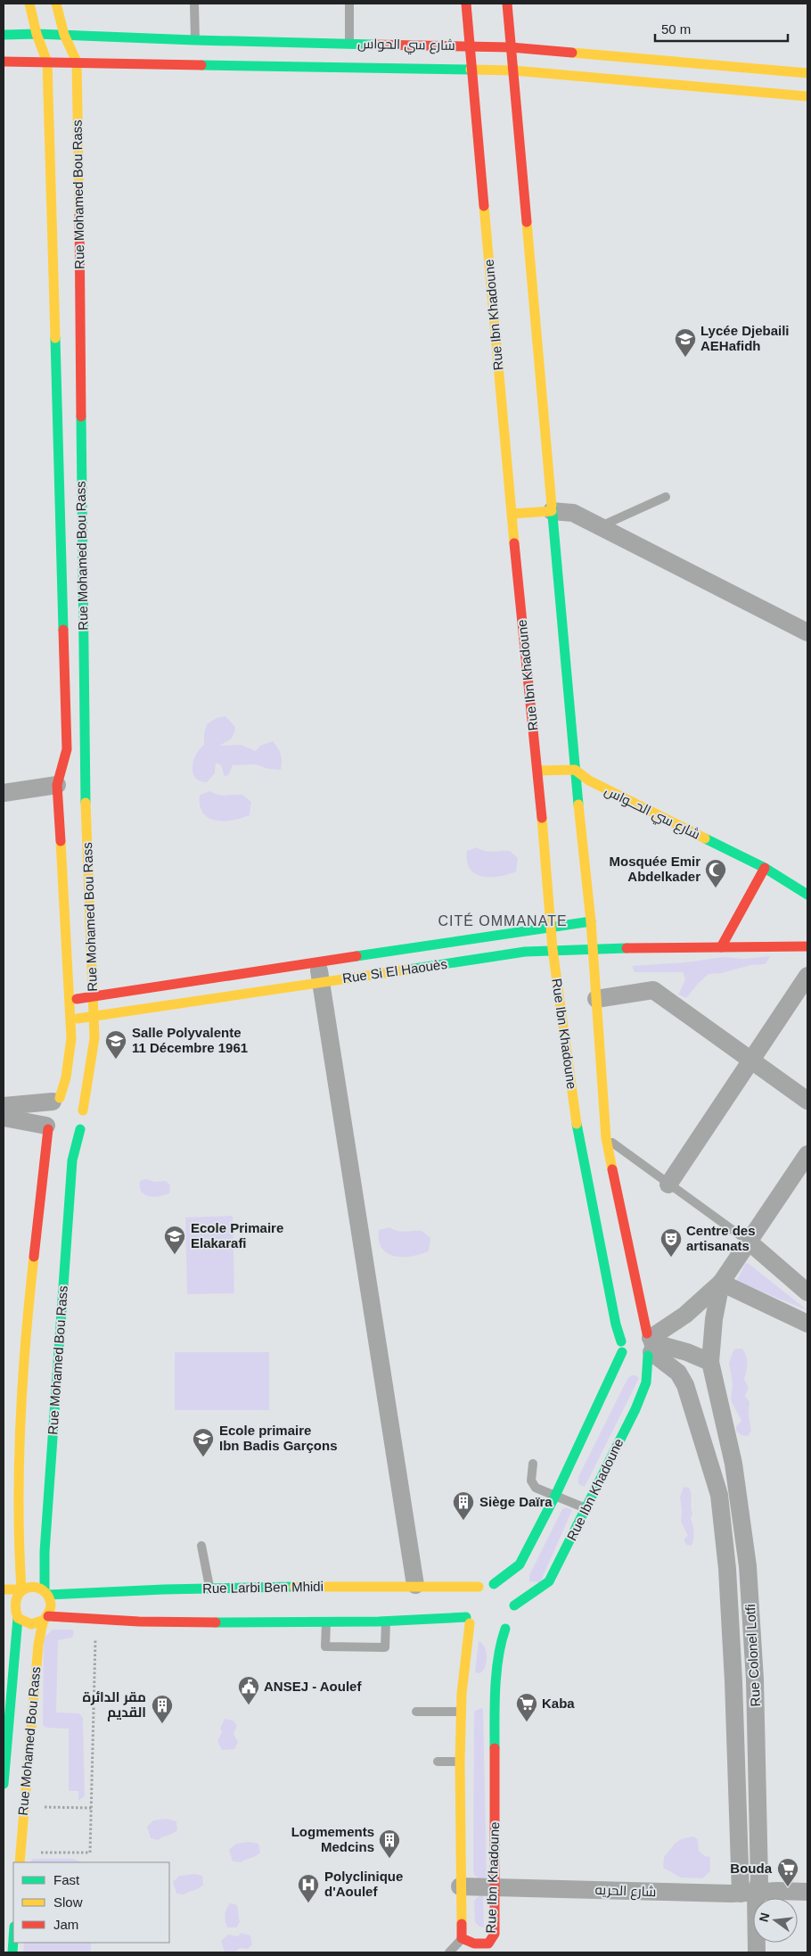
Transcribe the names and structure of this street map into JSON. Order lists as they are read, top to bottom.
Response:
{
  "streets": {
    "street": [
      "شارع سي الحواس",
      "Rue Mohamed Bou Rass",
      "Rue Ibn Khadoune",
      "شارع سي الحــواس",
      "Rue Si El Haouès",
      "Rue Larbi Ben Mhidi",
      "Rue Colonel Lotfi",
      "شارع الحريه"
    ]
  },
  "crossings": [
    ["شارع سي الحواس", "Rue Mohamed Bou Rass"],
    ["شارع سي الحواس", "Rue Ibn Khadoune"],
    ["Rue Mohamed Bou Rass", "Rue Si El Haouès"],
    ["Rue Mohamed Bou Rass", "Rue Larbi Ben Mhidi"],
    ["Rue Ibn Khadoune", "شارع سي الحــواس"],
    ["Rue Ibn Khadoune", "Rue Si El Haouès"],
    ["Rue Ibn Khadoune", "Rue Larbi Ben Mhidi"],
    ["Rue Ibn Khadoune", "Rue Colonel Lotfi"],
    ["Rue Ibn Khadoune", "شارع الحريه"],
    ["Rue Colonel Lotfi", "شارع الحريه"]
  ],
  "districts": ["CITÉ OMMANATE"],
  "places": {
    "school or university": [
      "Lycée Djebaili AEHafidh",
      "Salle Polyvalente 11 Décembre 1961",
      "Ecole Primaire Elakarafi",
      "Ecole primaire Ibn Badis Garçons"
    ],
    "mosque": ["Mosquée Emir Abdelkader"],
    "theatre": ["Centre des artisanats"],
    "building": ["Siège Daïra", "مقر الدائرة القديم", "Logmements Medcins"],
    "public building": ["ANSEJ - Aoulef"],
    "supermarket": ["Kaba", "Bouda"],
    "hospital": ["Polyclinique d'Aoulef"]
  },
  "legend": ["Fast", "Slow", "Jam"],
  "scale_bar": "50 m",
  "north": "left"
}
